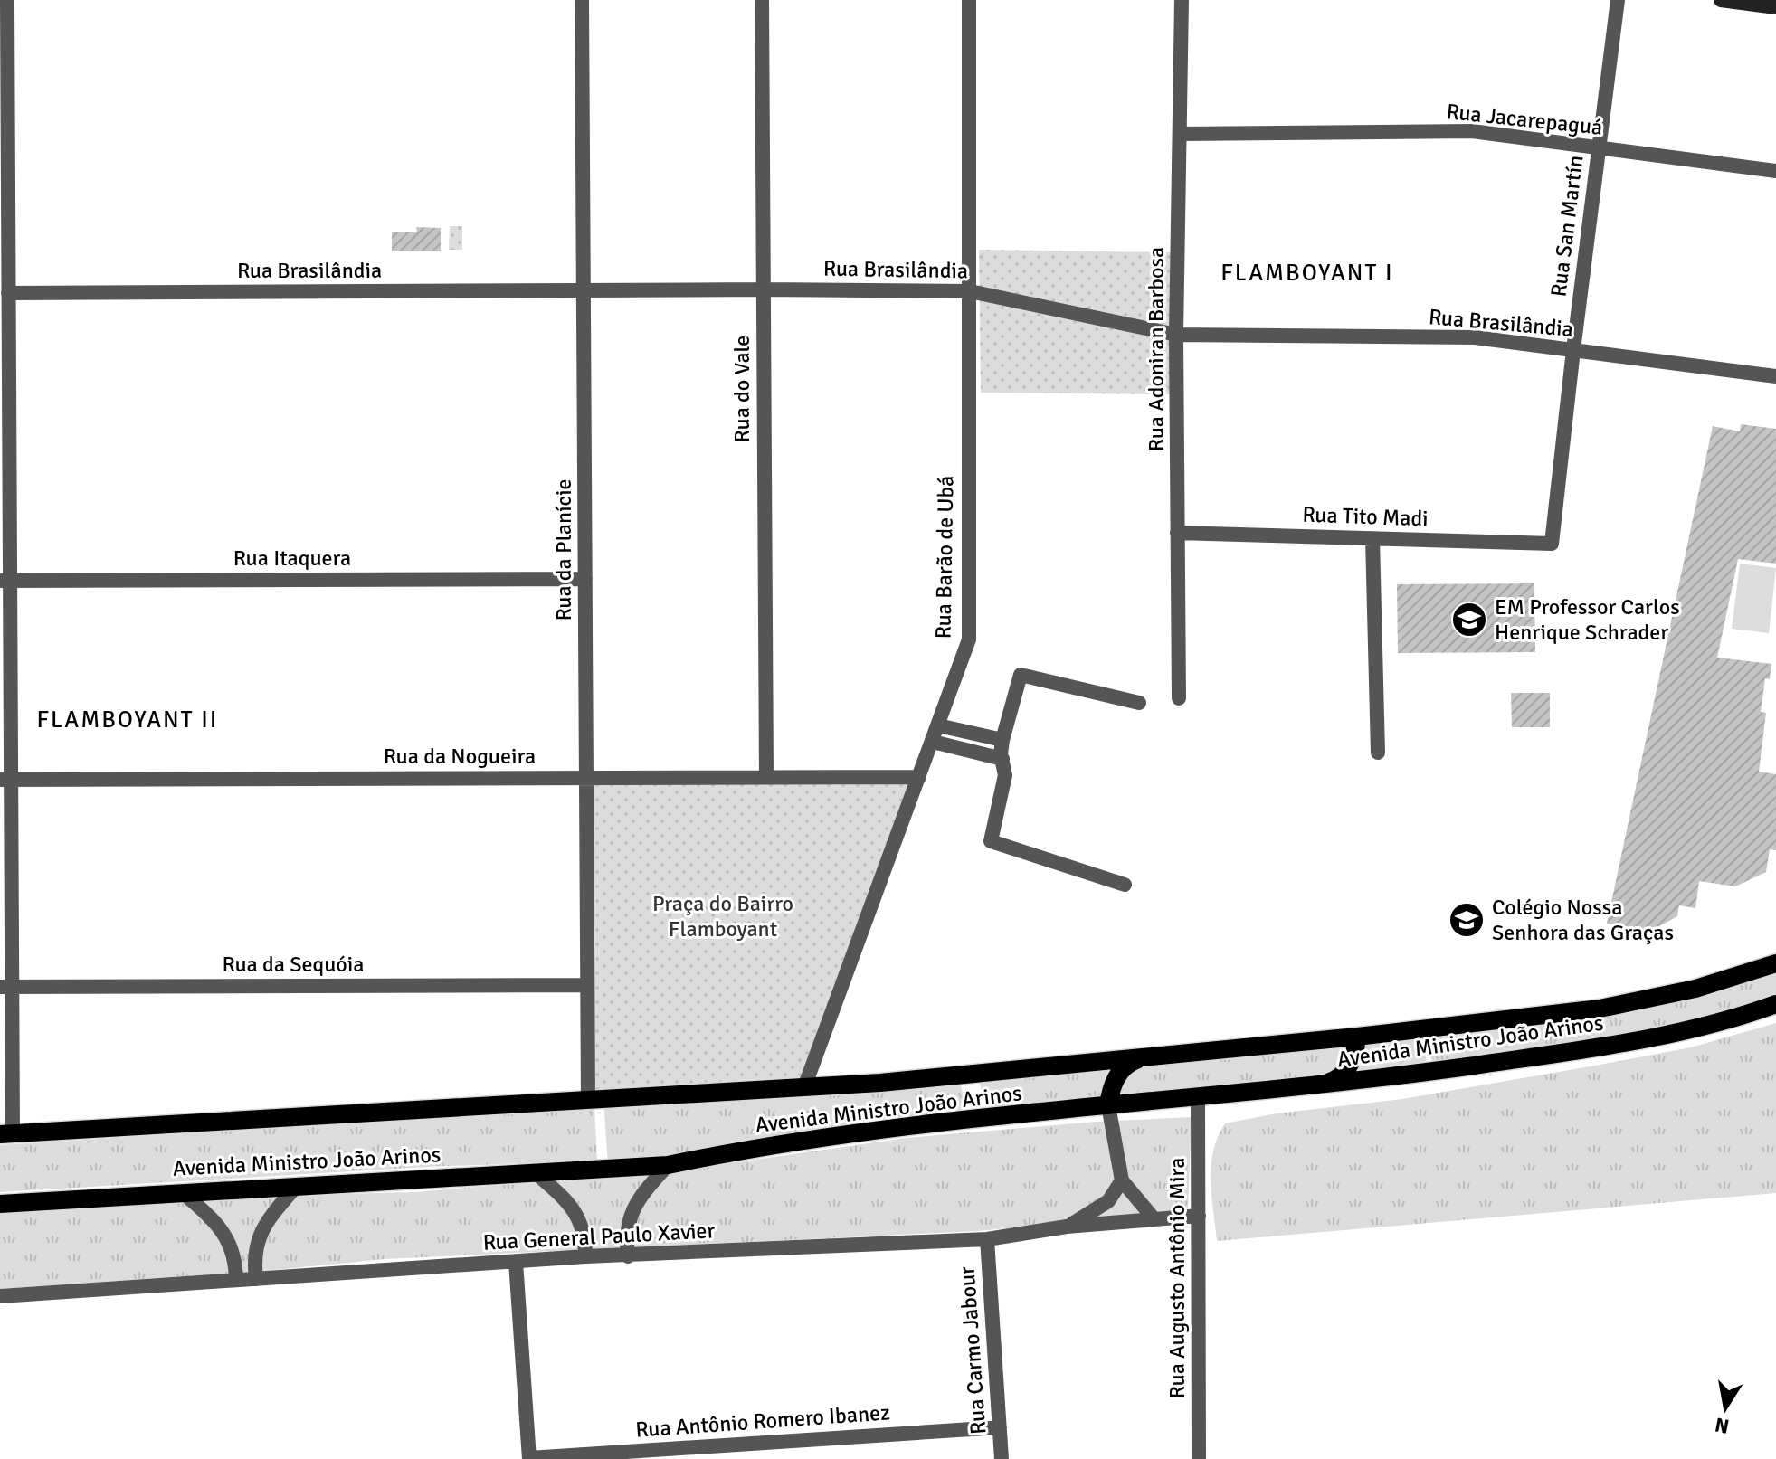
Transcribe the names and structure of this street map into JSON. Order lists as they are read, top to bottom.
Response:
{
  "streets": {
    "main road": ["Avenida Ministro João Arinos"],
    "street": [
      "Rua Jacarepaguá",
      "Rua San Martín",
      "Rua Brasilândia",
      "Rua Adoniran Barbosa",
      "Rua do Vale",
      "Rua Tito Madi",
      "Rua da Planície",
      "Rua Barão de Ubá",
      "Rua Itaquera",
      "Rua da Nogueira",
      "Rua da Sequóia",
      "Rua General Paulo Xavier",
      "Rua Augusto Antônio Mira",
      "Rua Carmo Jabour",
      "Rua Antônio Romero Ibanez"
    ]
  },
  "crossings": [
    ["Rua Jacarepaguá", "Rua San Martín"],
    ["Rua Jacarepaguá", "Rua Adoniran Barbosa"],
    ["Rua San Martín", "Rua Brasilândia"],
    ["Rua San Martín", "Rua Tito Madi"],
    ["Rua Brasilândia", "Rua Adoniran Barbosa"],
    ["Rua Brasilândia", "Rua do Vale"],
    ["Rua Brasilândia", "Rua da Planície"],
    ["Rua Brasilândia", "Rua Barão de Ubá"],
    ["Rua Adoniran Barbosa", "Rua Tito Madi"],
    ["Rua do Vale", "Rua da Nogueira"],
    ["Rua da Planície", "Rua Itaquera"],
    ["Rua da Planície", "Rua da Nogueira"],
    ["Rua da Planície", "Rua da Sequóia"],
    ["Rua da Planície", "Avenida Ministro João Arinos"],
    ["Rua Barão de Ubá", "Rua da Nogueira"],
    ["Rua Barão de Ubá", "Avenida Ministro João Arinos"],
    ["Avenida Ministro João Arinos", "Rua Augusto Antônio Mira"],
    ["Rua General Paulo Xavier", "Rua Augusto Antônio Mira"],
    ["Rua General Paulo Xavier", "Rua Carmo Jabour"],
    ["Rua Carmo Jabour", "Rua Antônio Romero Ibanez"]
  ],
  "districts": ["FLAMBOYANT I", "FLAMBOYANT II"],
  "parks": ["Praça do Bairro Flamboyant"],
  "places": {
    "school or university": ["EM Professor Carlos Henrique Schrader", "Colégio Nossa Senhora das Graças"]
  },
  "north": "bottom"
}
